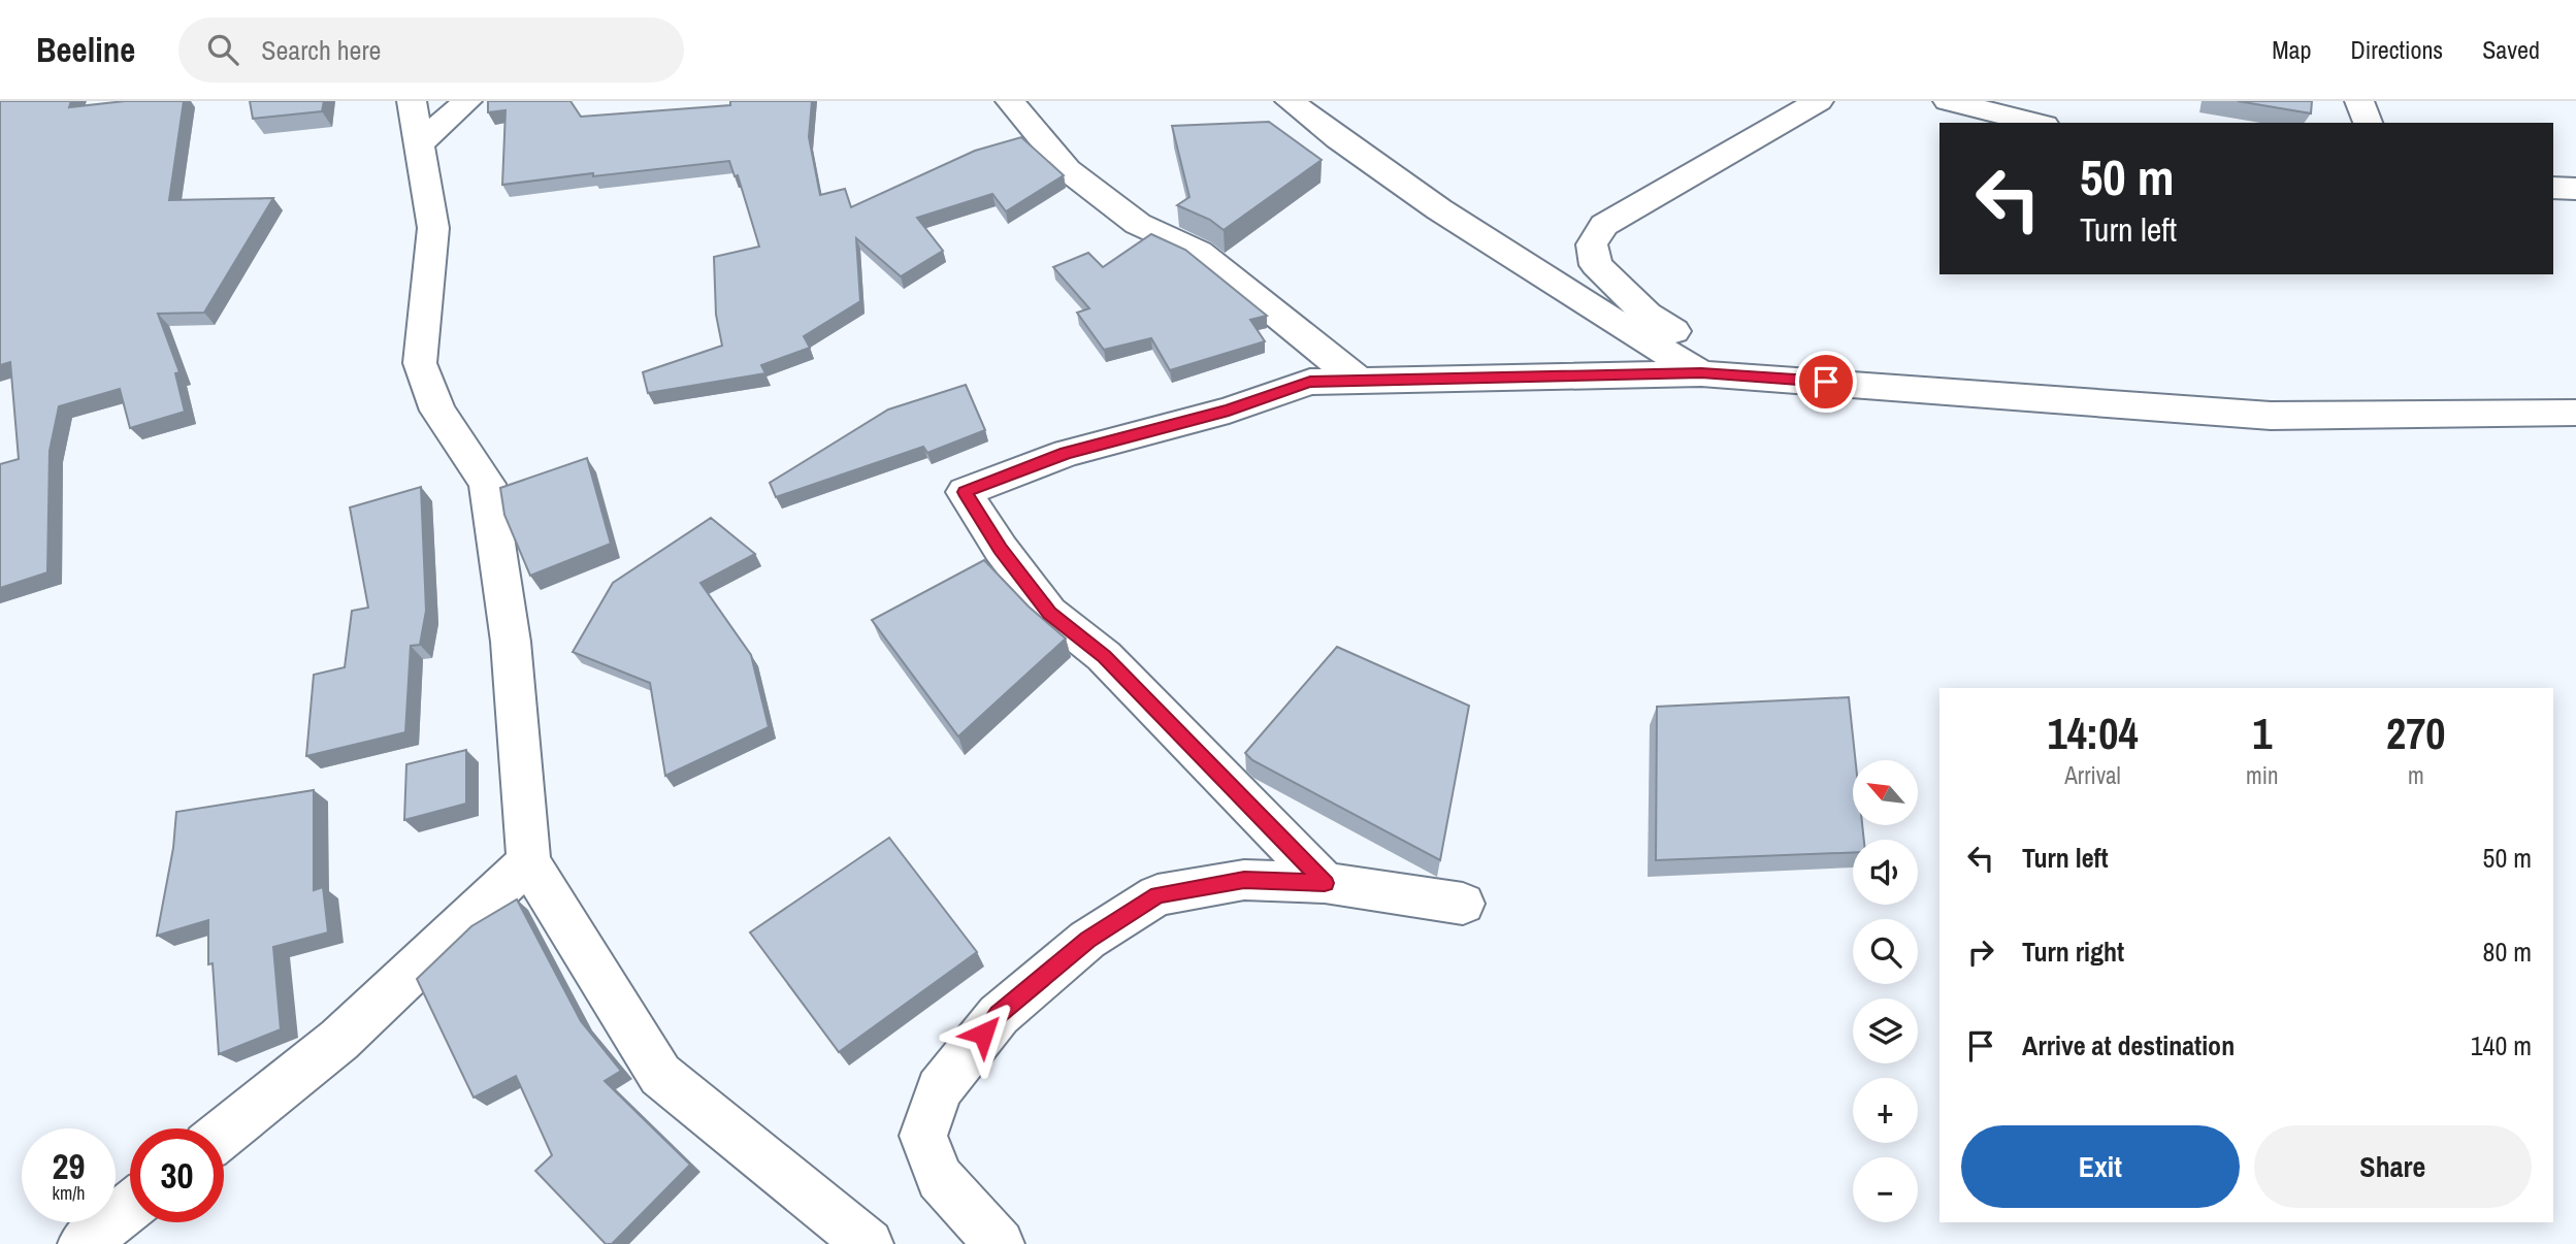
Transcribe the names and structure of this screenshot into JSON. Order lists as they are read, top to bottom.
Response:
{
  "north": "top left",
  "page": {
    "header": "Beeline",
    "search": "Search here",
    "nav": ["Map", "Directions", "Saved"],
    "turn": ["50 m", "Turn left"],
    "eta": [
      "14:04",
      "Arrival",
      "1",
      "min",
      "270",
      "m"
    ],
    "map_buttons": ["+", "−"],
    "list": [
      {
        "name": "Turn left",
        "value": "50 m"
      },
      {
        "name": "Turn right",
        "value": "80 m"
      },
      {
        "name": "Arrive at destination",
        "value": "140 m"
      }
    ],
    "buttons": ["Exit", "Share"],
    "speed": "29 km/h",
    "limit": "30"
  }
}
